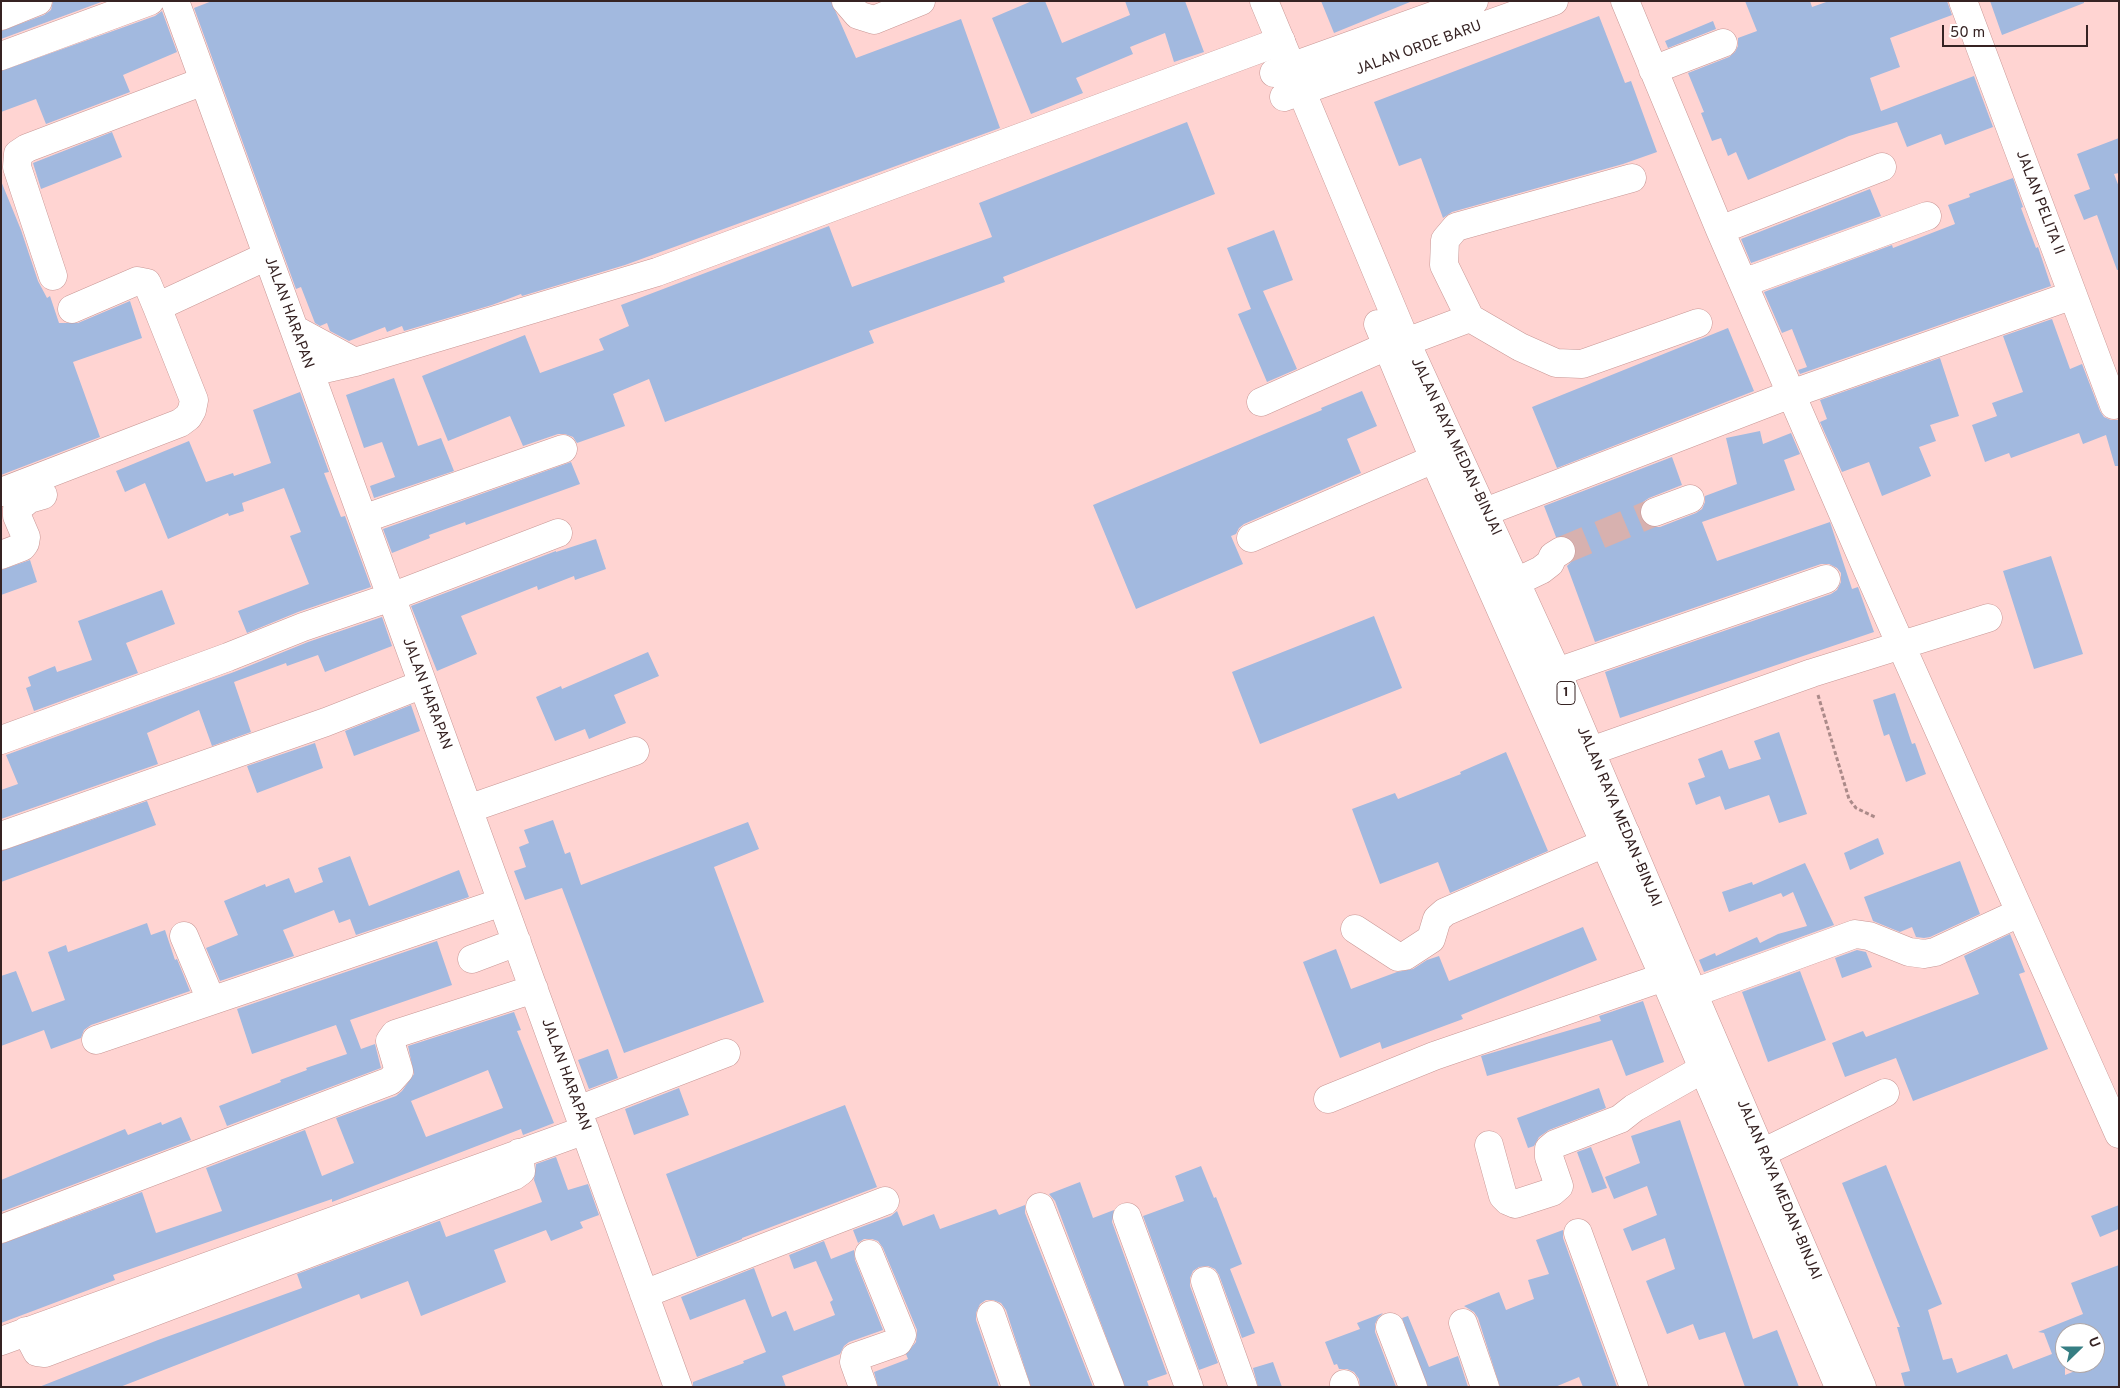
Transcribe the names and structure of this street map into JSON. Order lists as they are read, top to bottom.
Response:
{
  "streets": {
    "main road": [
      "JALAN ORDE BARU",
      "JALAN PELITA II",
      "JALAN HARAPAN",
      "JALAN RAYA MEDAN-BINJAI",
      "1"
    ]
  },
  "crossings": [
    ["JALAN ORDE BARU", "JALAN RAYA MEDAN-BINJAI"]
  ],
  "scale_bar": "50 m",
  "north": "right"
}
